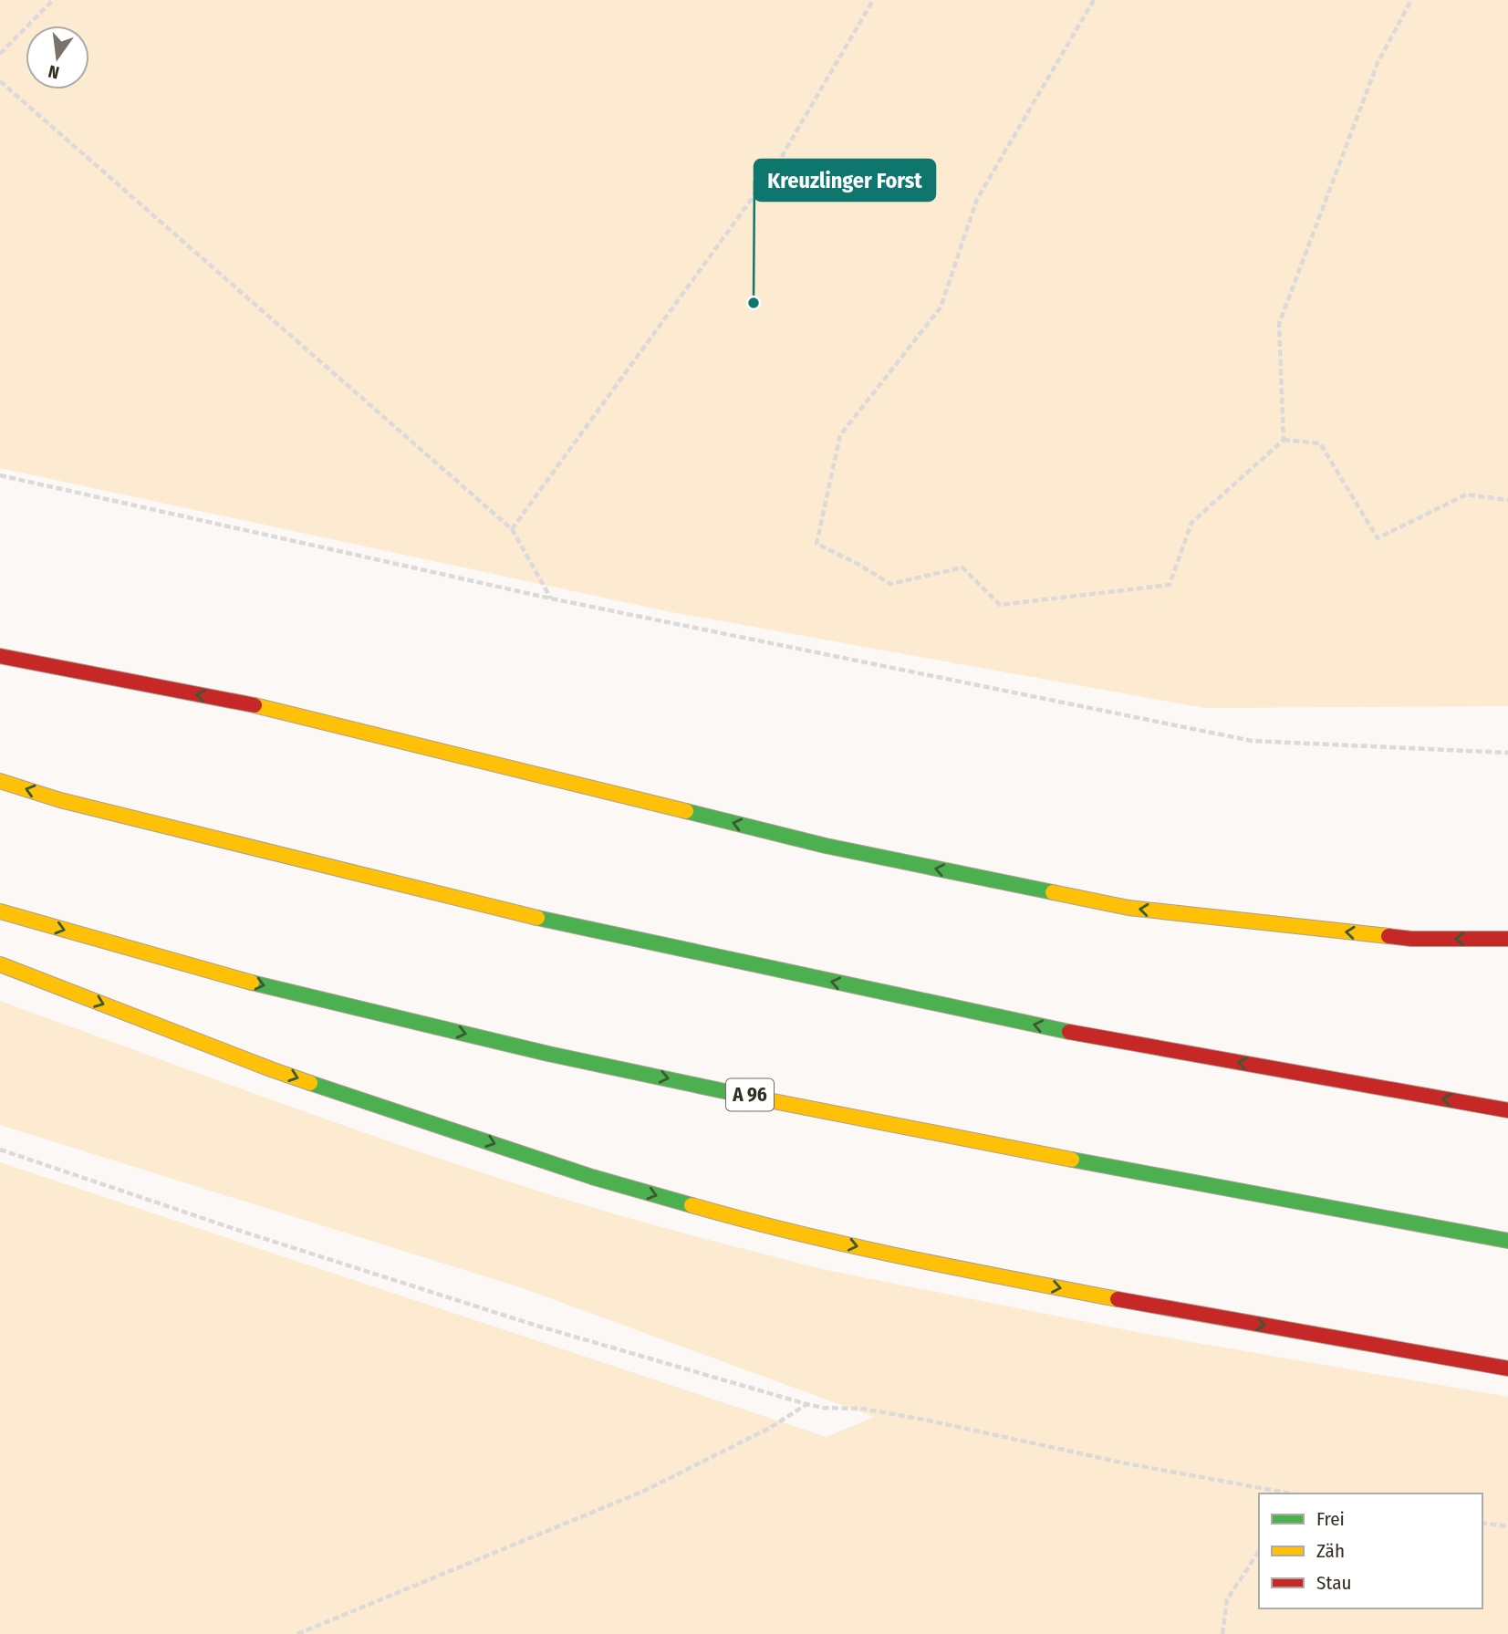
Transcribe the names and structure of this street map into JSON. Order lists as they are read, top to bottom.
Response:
{
  "streets": {
    "highway": ["A 96"]
  },
  "places": ["Kreuzlinger Forst"],
  "legend": ["Frei", "Zäh", "Stau"],
  "north": "bottom"
}
